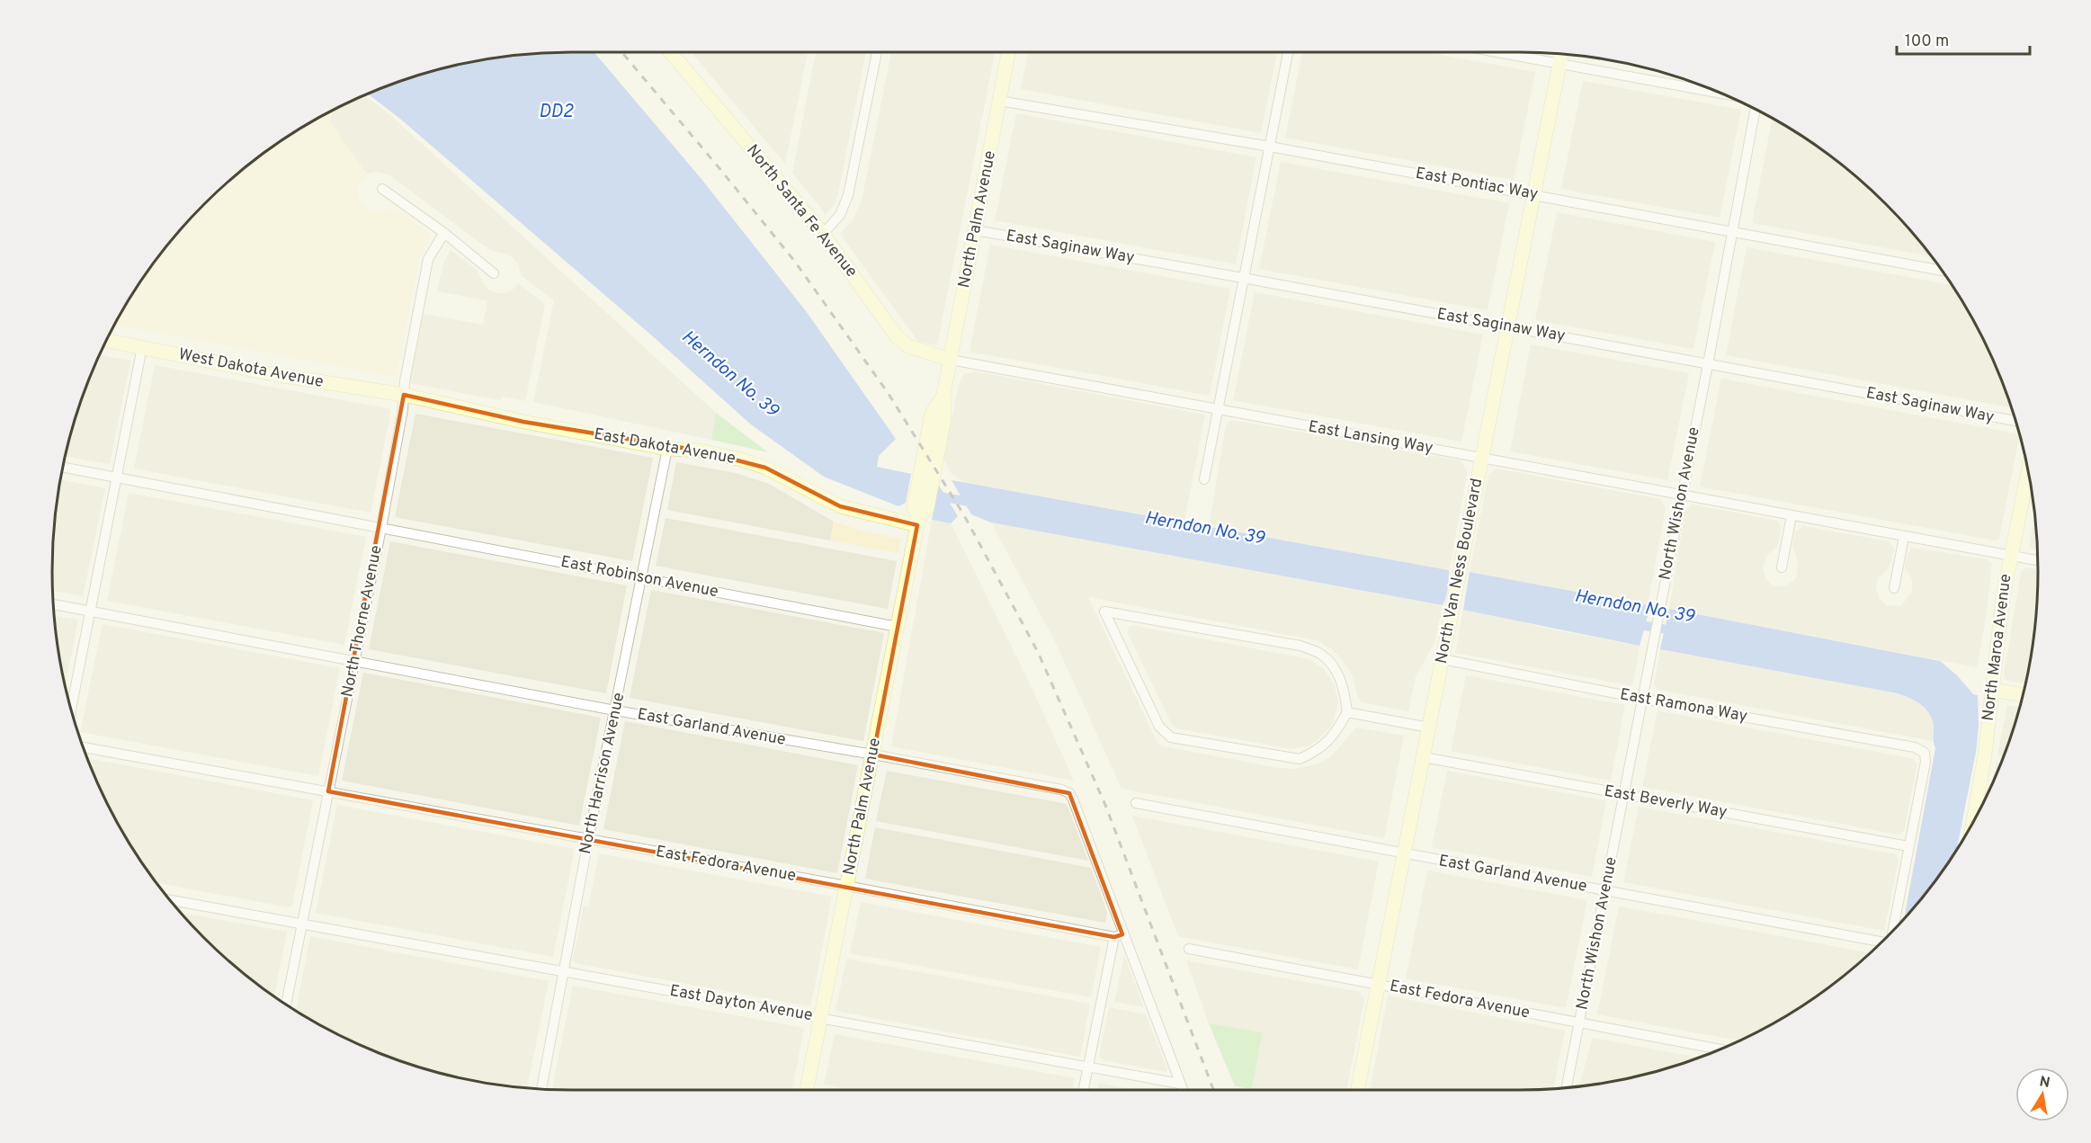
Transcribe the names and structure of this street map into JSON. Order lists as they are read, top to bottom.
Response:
{
  "streets": {
    "street": [
      "East Pontiac Way",
      "North Santa Fe Avenue",
      "North Palm Avenue",
      "East Saginaw Way",
      "West Dakota Avenue",
      "East Lansing Way",
      "East Dakota Avenue",
      "North Wishon Avenue",
      "North Van Ness Boulevard",
      "East Robinson Avenue",
      "North Thorne Avenue",
      "North Maroa Avenue",
      "East Ramona Way",
      "East Garland Avenue",
      "North Harrison Avenue",
      "East Beverly Way",
      "East Fedora Avenue",
      "East Dayton Avenue"
    ]
  },
  "crossings": [
    ["East Pontiac Way", "North Palm Avenue"],
    ["East Pontiac Way", "North Wishon Avenue"],
    ["East Pontiac Way", "North Van Ness Boulevard"],
    ["North Santa Fe Avenue", "North Palm Avenue"],
    ["North Santa Fe Avenue", "East Lansing Way"],
    ["North Palm Avenue", "East Saginaw Way"],
    ["North Palm Avenue", "East Lansing Way"],
    ["North Palm Avenue", "East Dakota Avenue"],
    ["North Palm Avenue", "East Robinson Avenue"],
    ["North Palm Avenue", "East Garland Avenue"],
    ["North Palm Avenue", "East Fedora Avenue"],
    ["North Palm Avenue", "East Dayton Avenue"],
    ["East Saginaw Way", "North Wishon Avenue"],
    ["East Saginaw Way", "North Van Ness Boulevard"],
    ["West Dakota Avenue", "East Dakota Avenue"],
    ["West Dakota Avenue", "North Thorne Avenue"],
    ["East Lansing Way", "North Wishon Avenue"],
    ["East Lansing Way", "North Van Ness Boulevard"],
    ["East Lansing Way", "North Maroa Avenue"],
    ["East Dakota Avenue", "North Thorne Avenue"],
    ["East Dakota Avenue", "North Harrison Avenue"],
    ["North Wishon Avenue", "East Ramona Way"],
    ["North Wishon Avenue", "East Garland Avenue"],
    ["North Wishon Avenue", "East Beverly Way"],
    ["North Wishon Avenue", "East Fedora Avenue"],
    ["North Van Ness Boulevard", "East Ramona Way"],
    ["North Van Ness Boulevard", "East Garland Avenue"],
    ["North Van Ness Boulevard", "East Beverly Way"],
    ["North Van Ness Boulevard", "East Fedora Avenue"],
    ["East Robinson Avenue", "North Thorne Avenue"],
    ["East Robinson Avenue", "North Harrison Avenue"],
    ["North Thorne Avenue", "East Garland Avenue"],
    ["North Thorne Avenue", "East Fedora Avenue"],
    ["North Thorne Avenue", "East Dayton Avenue"],
    ["East Ramona Way", "East Beverly Way"],
    ["East Garland Avenue", "North Harrison Avenue"],
    ["East Garland Avenue", "East Fedora Avenue"],
    ["North Harrison Avenue", "East Fedora Avenue"],
    ["North Harrison Avenue", "East Dayton Avenue"]
  ],
  "water": ["DD2", "Herndon No. 39"],
  "scale_bar": "100 m",
  "north": "top"
}
